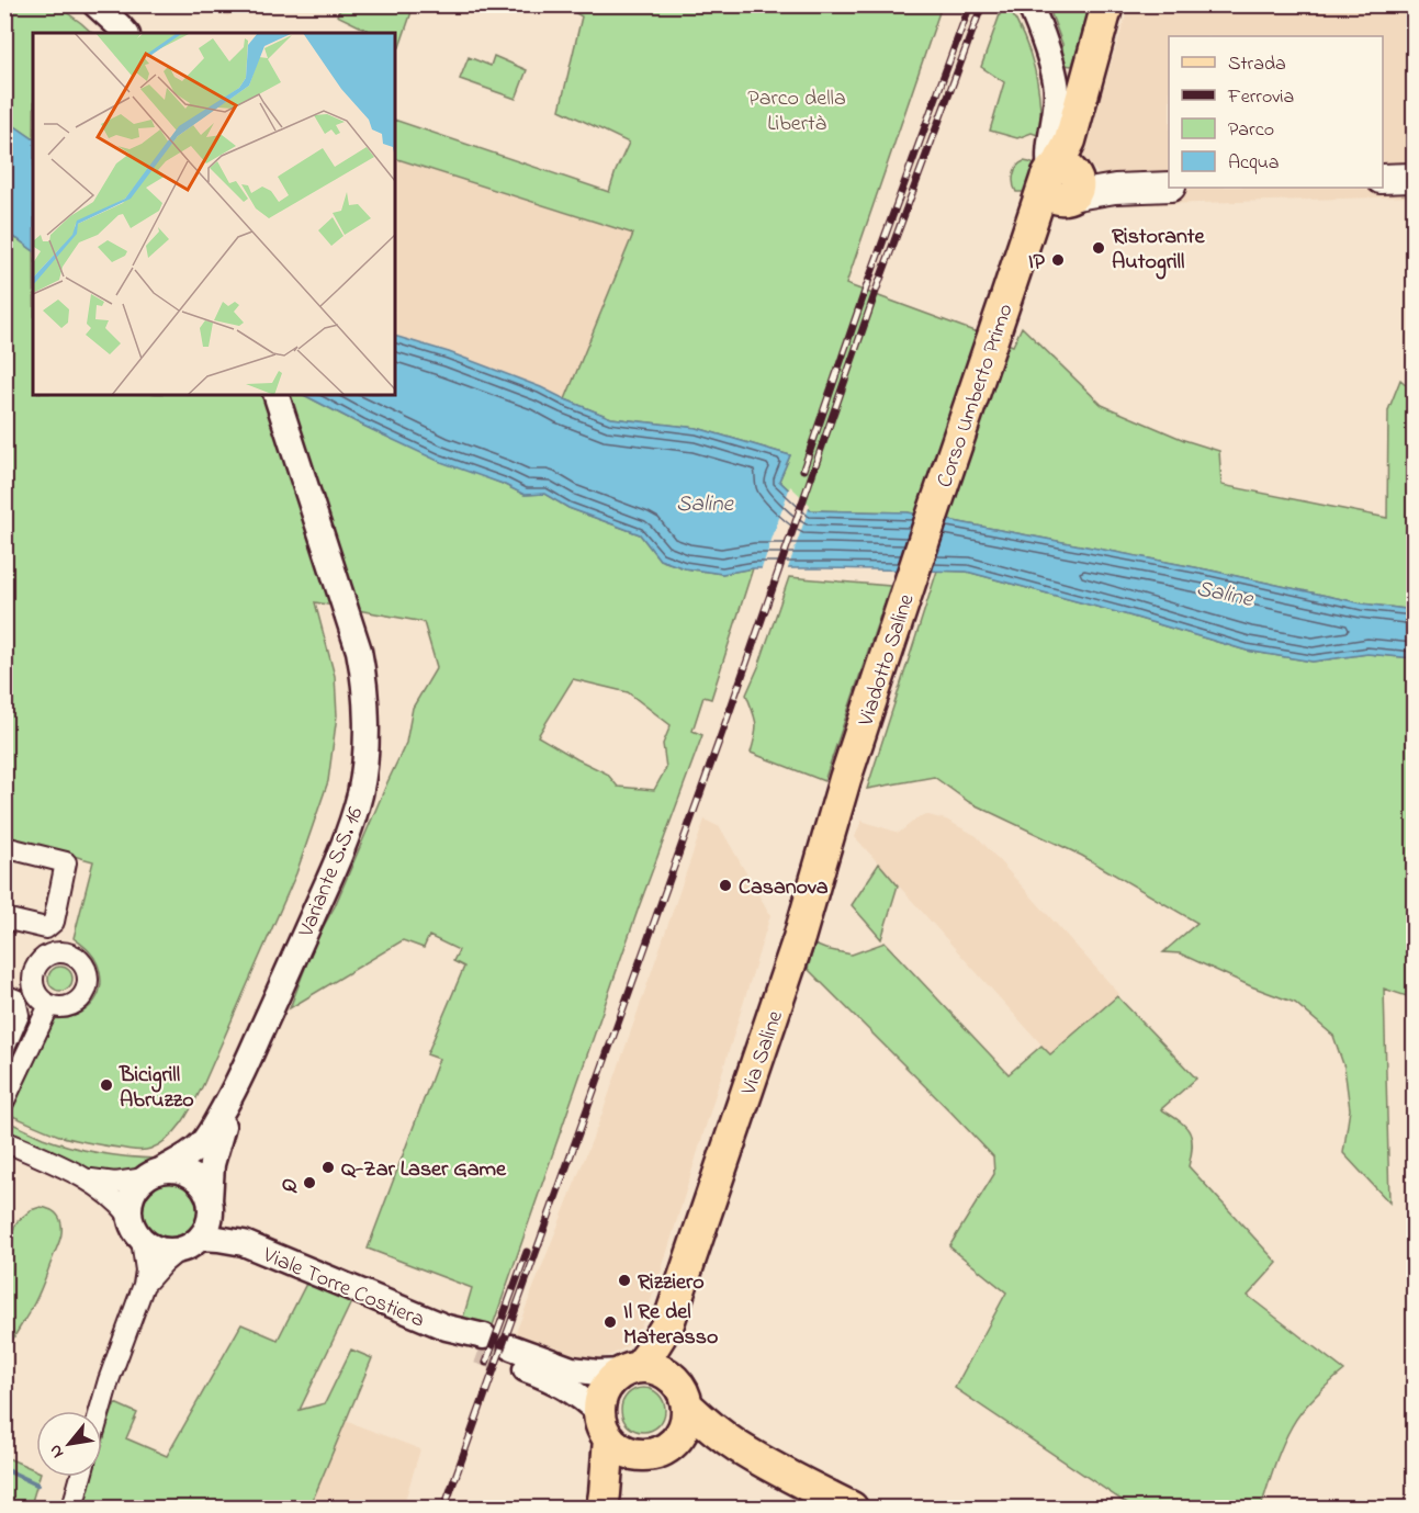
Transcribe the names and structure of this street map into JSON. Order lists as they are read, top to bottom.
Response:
{
  "streets": {
    "main road": ["Corso Umberto Primo", "Viadotto Saline", "Via Saline"],
    "street": ["Variante S.S. 16", "Viale Torre Costiera"]
  },
  "crossings": [
    ["Corso Umberto Primo", "Viadotto Saline"],
    ["Viadotto Saline", "Via Saline"],
    ["Variante S.S. 16", "Viale Torre Costiera"]
  ],
  "water": ["Saline"],
  "parks": ["Parco della Libertà"],
  "places": [
    "Ristorante Autogrill",
    "IP",
    "Casanova",
    "Bicigrill Abruzzo",
    "Q-Zar Laser Game",
    "Q",
    "Rizziero",
    "Il Re del Materasso"
  ],
  "legend": [
    "Strada",
    "Ferrovia",
    "Parco",
    "Acqua"
  ],
  "north": "bottom left"
}
